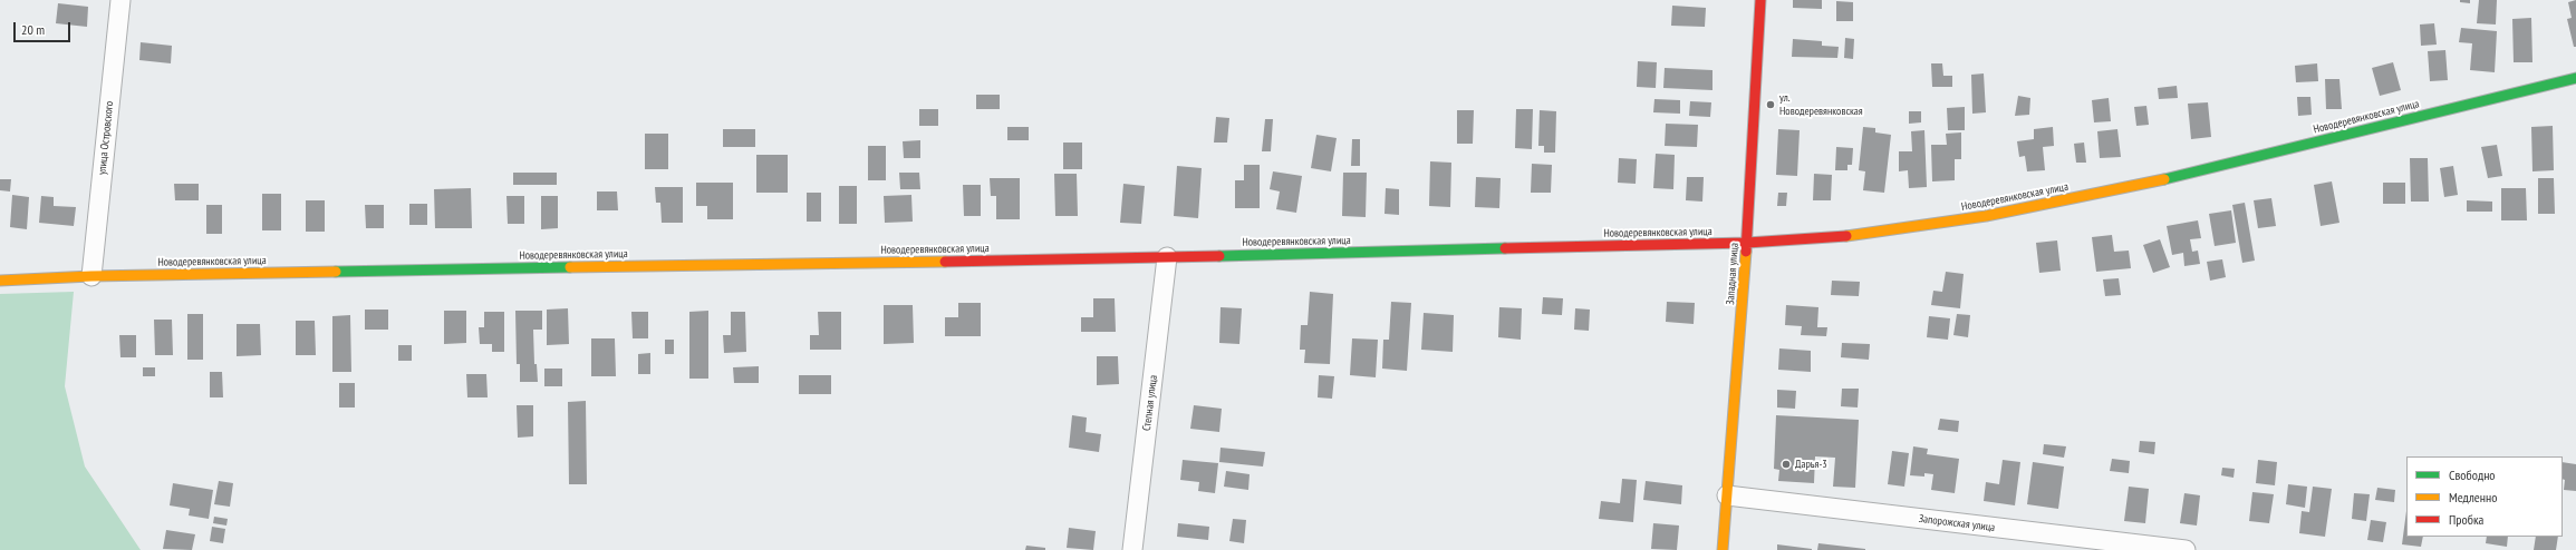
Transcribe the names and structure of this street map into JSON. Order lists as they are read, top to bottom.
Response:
{
  "streets": {
    "street": [
      "Новодеревянковская улица",
      "улица Островского",
      "Западная улица",
      "Степная улица",
      "Запорожская улица"
    ]
  },
  "crossings": [
    ["Новодеревянковская улица", "улица Островского"],
    ["Новодеревянковская улица", "Западная улица"],
    ["Новодеревянковская улица", "Степная улица"],
    ["Западная улица", "Запорожская улица"]
  ],
  "places": ["ул. Новодеревянковская", "Дарья-3"],
  "legend": ["Свободно", "Медленно", "Пробка"],
  "scale_bar": "20 m"
}
